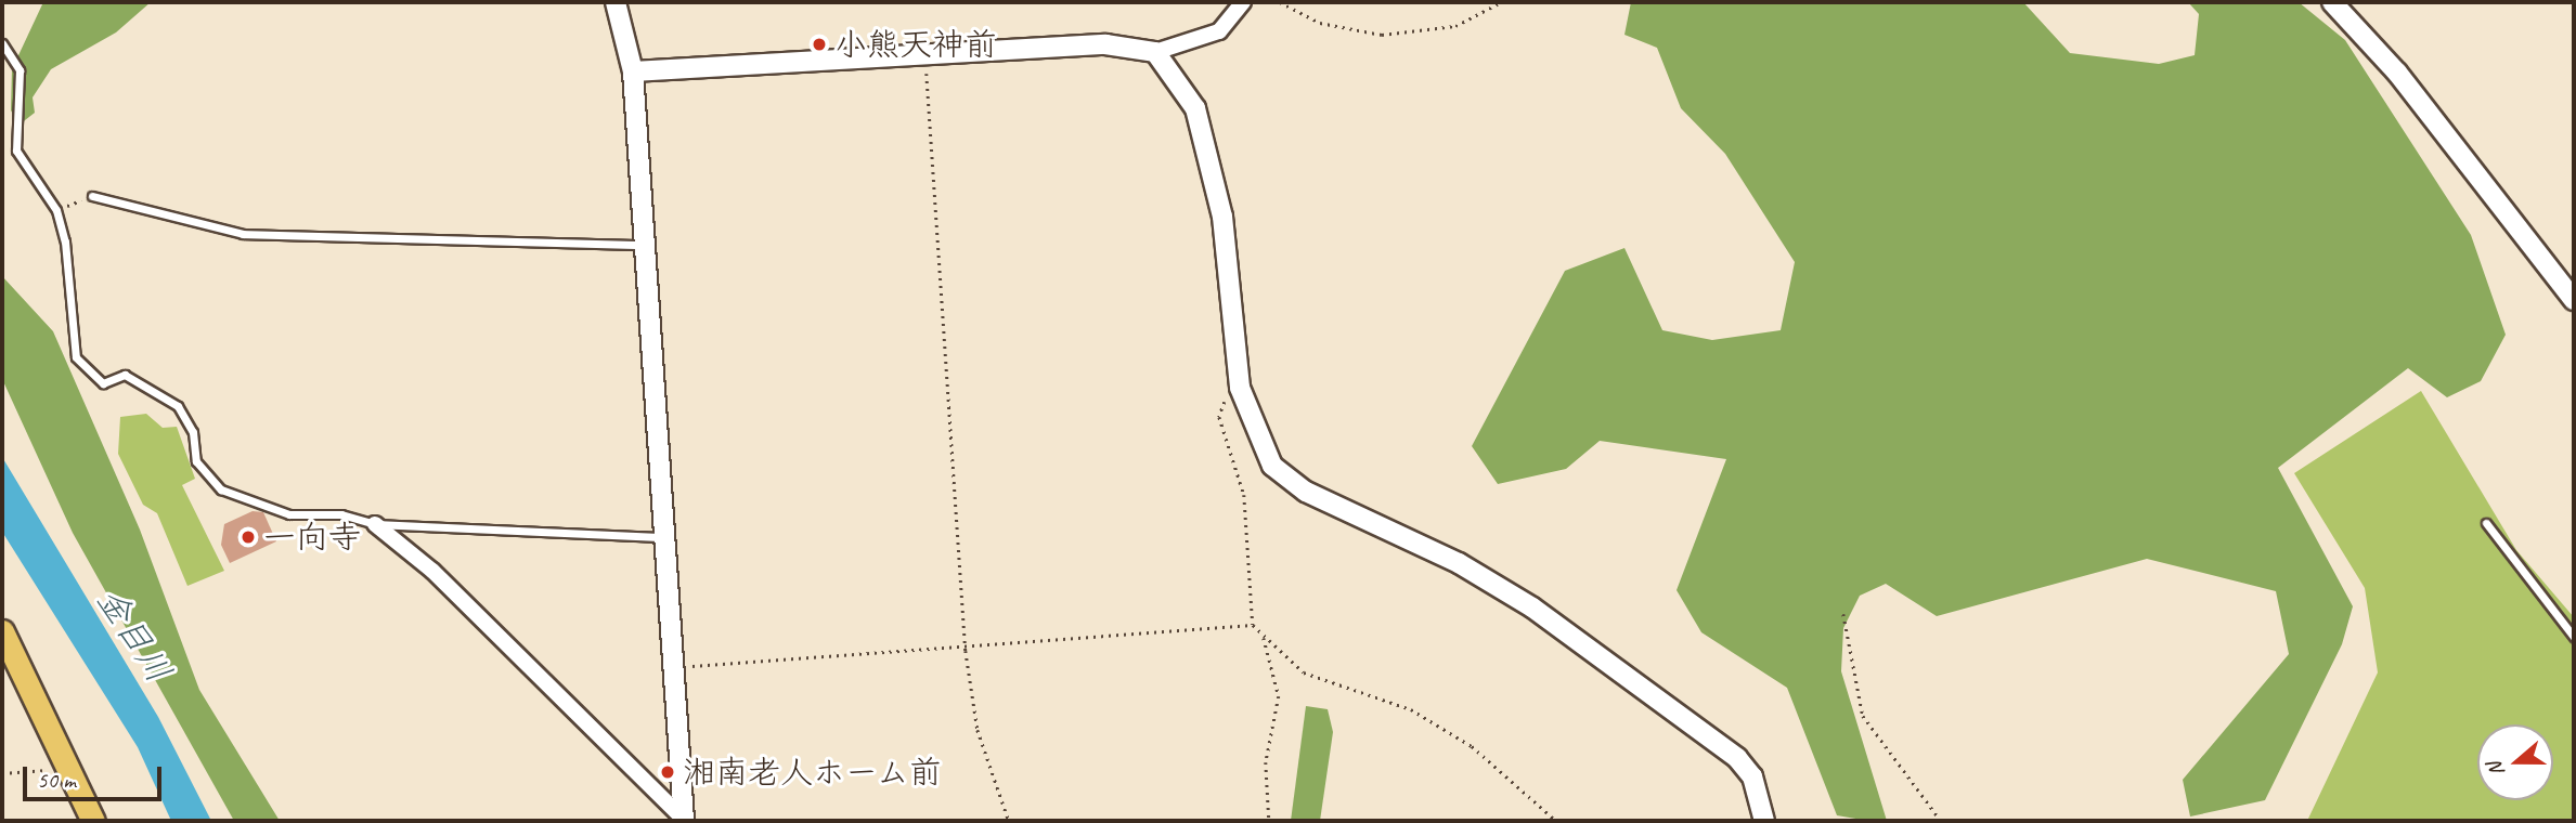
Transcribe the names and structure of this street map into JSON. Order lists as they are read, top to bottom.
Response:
{
  "water": ["金目川"],
  "places": ["小熊天神前", "一向寺", "湘南老人ホーム前"],
  "scale_bar": "50 m",
  "north": "left"
}
